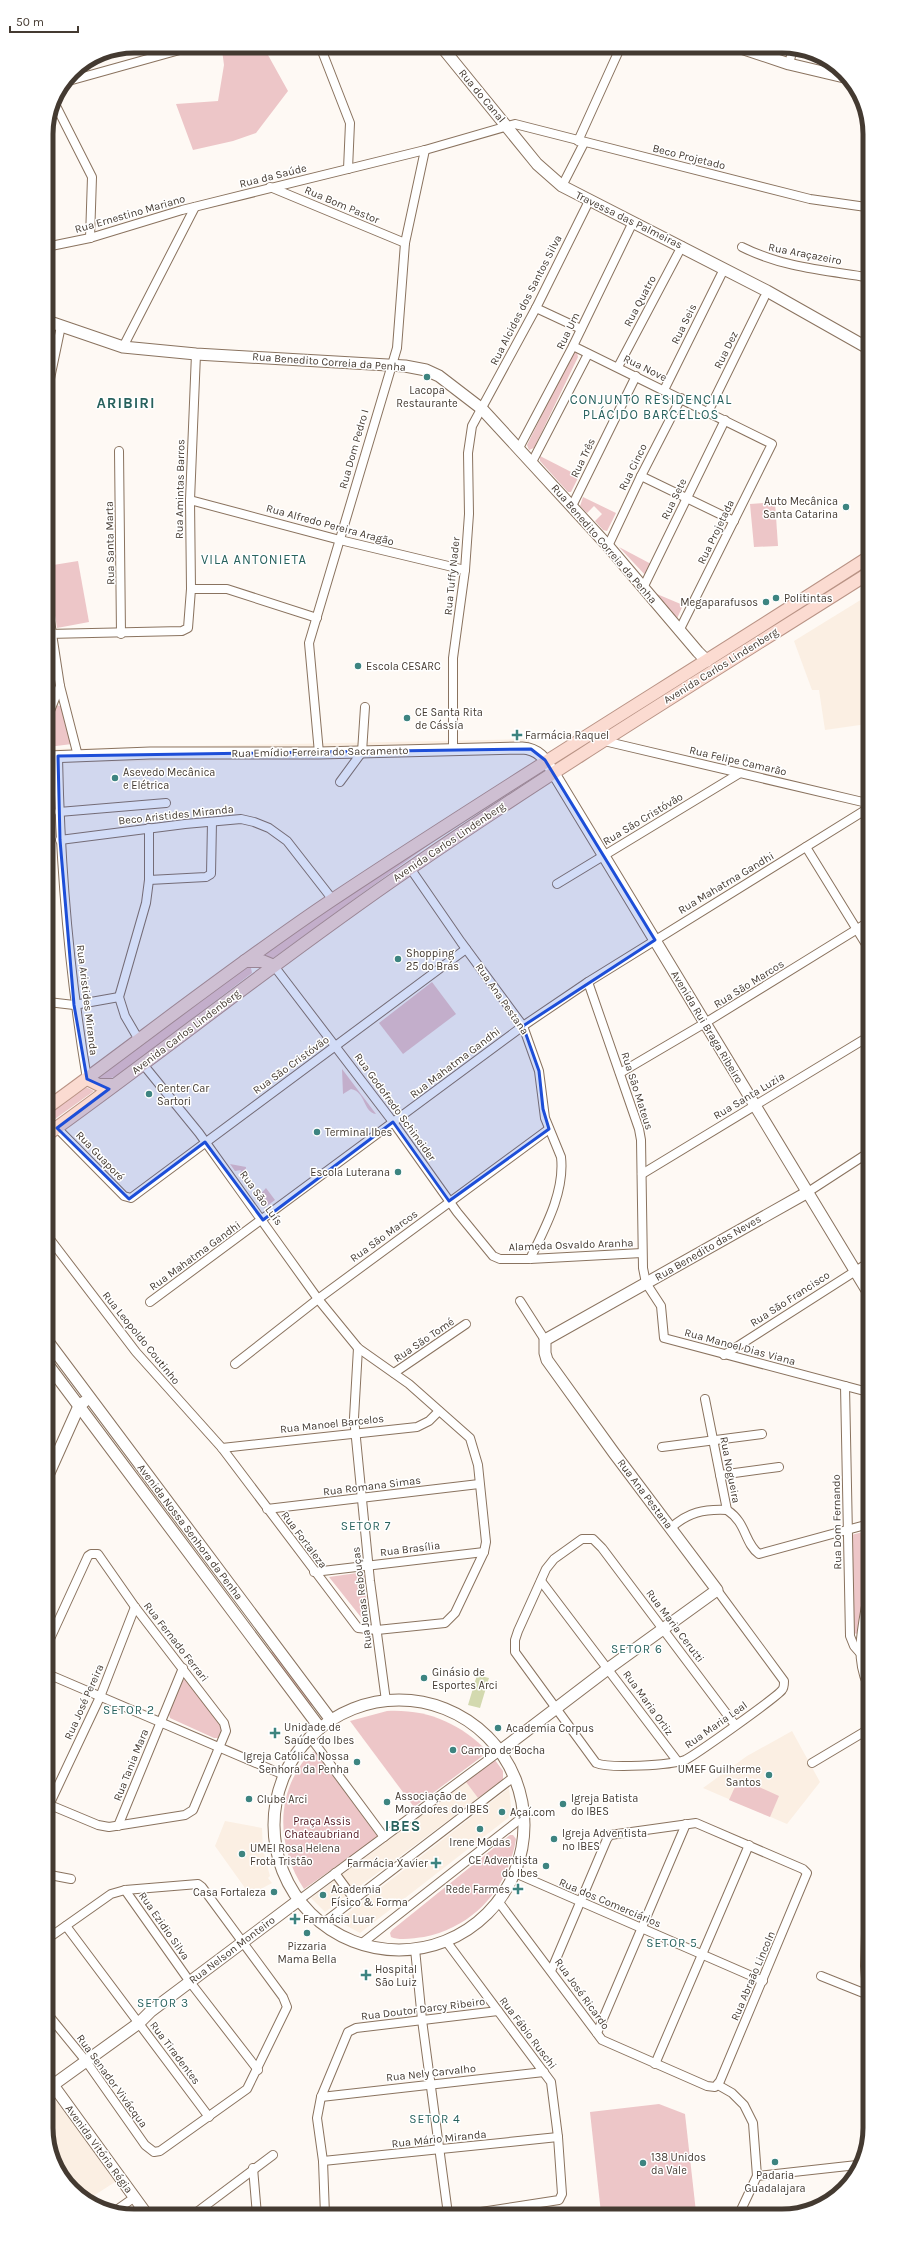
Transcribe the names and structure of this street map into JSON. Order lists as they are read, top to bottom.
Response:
{
  "streets": {
    "main road": ["Avenida Carlos Lindenberg"],
    "street": [
      "Rua do Canal",
      "Beco Projetado",
      "Rua da Saúde",
      "Rua Bom Pastor",
      "Rua Ernestino Mariano",
      "Travessa das Palmeiras",
      "Rua Araçazeiro",
      "Rua Alcides dos Santos Silva",
      "Rua Quatro",
      "Rua Seis",
      "Rua Um",
      "Rua Dez",
      "Rua Benedito Correia da Penha",
      "Rua Nove",
      "Rua Dom Pedro I",
      "Rua Três",
      "Rua Cinco",
      "Rua Amintas Barros",
      "Rua Sete",
      "Rua Alfredo Pereira Aragão",
      "Rua Projetada",
      "Rua Santa Marta",
      "Rua Tuffy Nader",
      "Rua Emídio Ferreira do Sacramento",
      "Rua Felipe Camarão",
      "Beco Aristides Miranda",
      "Rua São Cristóvão",
      "Rua Mahatma Gandhi",
      "Rua São Marcos",
      "Rua Ana Pestana",
      "Rua Aristides Miranda",
      "Avenida Rui Braga Ribeiro",
      "Rua São Mateus",
      "Rua Santa Luzia",
      "Rua Godofredo Schineider",
      "Rua Guaporé",
      "Rua São Luís",
      "Alameda Osvaldo Aranha",
      "Rua Benedito das Neves",
      "Rua São Francisco",
      "Rua Leopoldo Coutinho",
      "Rua São Tomé",
      "Rua Manoel Dias Viana",
      "Rua Manoel Barcelos",
      "Rua Nogueira",
      "Rua Romana Simas",
      "Rua Dom Fernando",
      "Avenida Nossa Senhora da Penha",
      "Rua Fortaleza",
      "Rua Brasília",
      "Rua Jonas Rebouças",
      "Rua Maria Cerutti",
      "Rua Fernado Ferrari",
      "Rua José Pereira",
      "Rua Maria Ortiz",
      "Rua Maria Leal",
      "Rua Tania Mara",
      "Rua dos Comerciários",
      "Rua Ezidio Silva",
      "Rua Nelson Monteiro",
      "Rua Abraão Lincoln",
      "Rua José Ricardo",
      "Rua Doutor Darcy Ribeiro",
      "Rua Fábio Ruschi",
      "Rua Tiradentes",
      "Rua Nely Carvalho",
      "Rua Senador Vivácqua",
      "Rua Mário Miranda",
      "Avenida Vitória Régia"
    ]
  },
  "crossings": [
    ["Rua do Canal", "Beco Projetado"],
    ["Rua do Canal", "Rua da Saúde"],
    ["Rua do Canal", "Travessa das Palmeiras"],
    ["Beco Projetado", "Rua da Saúde"],
    ["Beco Projetado", "Travessa das Palmeiras"],
    ["Rua da Saúde", "Rua Bom Pastor"],
    ["Rua da Saúde", "Rua Ernestino Mariano"],
    ["Rua da Saúde", "Travessa das Palmeiras"],
    ["Rua da Saúde", "Rua Dom Pedro I"],
    ["Rua Bom Pastor", "Rua Dom Pedro I"],
    ["Travessa das Palmeiras", "Rua Alcides dos Santos Silva"],
    ["Travessa das Palmeiras", "Rua Quatro"],
    ["Travessa das Palmeiras", "Rua Seis"],
    ["Travessa das Palmeiras", "Rua Um"],
    ["Travessa das Palmeiras", "Rua Dez"],
    ["Rua Alcides dos Santos Silva", "Rua Benedito Correia da Penha"],
    ["Rua Alcides dos Santos Silva", "Rua Tuffy Nader"],
    ["Rua Quatro", "Rua Nove"],
    ["Rua Seis", "Rua Nove"],
    ["Rua Um", "Rua Benedito Correia da Penha"],
    ["Rua Um", "Rua Nove"],
    ["Rua Dez", "Rua Nove"],
    ["Rua Benedito Correia da Penha", "Rua Dom Pedro I"],
    ["Rua Benedito Correia da Penha", "Rua Três"],
    ["Rua Benedito Correia da Penha", "Rua Cinco"],
    ["Rua Benedito Correia da Penha", "Rua Amintas Barros"],
    ["Rua Benedito Correia da Penha", "Rua Sete"],
    ["Rua Benedito Correia da Penha", "Rua Projetada"],
    ["Rua Benedito Correia da Penha", "Rua Tuffy Nader"],
    ["Rua Benedito Correia da Penha", "Avenida Carlos Lindenberg"],
    ["Rua Nove", "Rua Três"],
    ["Rua Nove", "Rua Cinco"],
    ["Rua Nove", "Rua Sete"],
    ["Rua Nove", "Rua Projetada"],
    ["Rua Dom Pedro I", "Rua Alfredo Pereira Aragão"],
    ["Rua Dom Pedro I", "Rua Emídio Ferreira do Sacramento"],
    ["Rua Amintas Barros", "Rua Alfredo Pereira Aragão"],
    ["Rua Amintas Barros", "Rua Santa Marta"],
    ["Rua Alfredo Pereira Aragão", "Rua Tuffy Nader"],
    ["Rua Tuffy Nader", "Rua Emídio Ferreira do Sacramento"],
    ["Avenida Carlos Lindenberg", "Rua Felipe Camarão"],
    ["Avenida Carlos Lindenberg", "Beco Aristides Miranda"],
    ["Avenida Carlos Lindenberg", "Rua Ana Pestana"],
    ["Avenida Carlos Lindenberg", "Rua Aristides Miranda"],
    ["Avenida Carlos Lindenberg", "Avenida Rui Braga Ribeiro"],
    ["Avenida Carlos Lindenberg", "Rua Godofredo Schineider"],
    ["Avenida Carlos Lindenberg", "Rua Guaporé"],
    ["Avenida Carlos Lindenberg", "Rua São Luís"],
    ["Rua Emídio Ferreira do Sacramento", "Rua Aristides Miranda"],
    ["Rua Emídio Ferreira do Sacramento", "Avenida Rui Braga Ribeiro"],
    ["Rua Felipe Camarão", "Rua São Cristóvão"],
    ["Beco Aristides Miranda", "Rua Aristides Miranda"],
    ["Rua São Cristóvão", "Rua Ana Pestana"],
    ["Rua São Cristóvão", "Avenida Rui Braga Ribeiro"],
    ["Rua São Cristóvão", "Rua Godofredo Schineider"],
    ["Rua São Cristóvão", "Rua Guaporé"],
    ["Rua São Cristóvão", "Rua São Luís"],
    ["Rua Mahatma Gandhi", "Rua Ana Pestana"],
    ["Rua Mahatma Gandhi", "Avenida Rui Braga Ribeiro"],
    ["Rua Mahatma Gandhi", "Rua São Mateus"],
    ["Rua Mahatma Gandhi", "Rua Godofredo Schineider"],
    ["Rua Mahatma Gandhi", "Rua São Luís"],
    ["Rua São Marcos", "Rua Ana Pestana"],
    ["Rua São Marcos", "Avenida Rui Braga Ribeiro"],
    ["Rua São Marcos", "Rua São Mateus"],
    ["Rua São Marcos", "Rua Godofredo Schineider"],
    ["Rua São Marcos", "Rua São Luís"],
    ["Rua Ana Pestana", "Alameda Osvaldo Aranha"],
    ["Rua Ana Pestana", "Rua Benedito das Neves"],
    ["Rua Ana Pestana", "Rua Maria Leal"],
    ["Avenida Rui Braga Ribeiro", "Rua Santa Luzia"],
    ["Avenida Rui Braga Ribeiro", "Rua Benedito das Neves"],
    ["Avenida Rui Braga Ribeiro", "Rua São Francisco"],
    ["Rua São Mateus", "Rua Santa Luzia"],
    ["Rua São Mateus", "Alameda Osvaldo Aranha"],
    ["Rua São Mateus", "Rua Benedito das Neves"],
    ["Rua São Mateus", "Rua Manoel Dias Viana"],
    ["Rua Godofredo Schineider", "Alameda Osvaldo Aranha"],
    ["Rua São Luís", "Rua São Tomé"],
    ["Rua São Luís", "Rua Manoel Barcelos"],
    ["Rua São Luís", "Rua Romana Simas"],
    ["Rua São Luís", "Rua Fortaleza"],
    ["Rua São Luís", "Rua Brasília"],
    ["Rua São Luís", "Rua Jonas Rebouças"],
    ["Rua Benedito das Neves", "Rua Manoel Dias Viana"],
    ["Rua São Francisco", "Rua Manoel Dias Viana"],
    ["Rua Leopoldo Coutinho", "Rua Manoel Barcelos"],
    ["Rua Leopoldo Coutinho", "Rua Fortaleza"],
    ["Rua Manoel Dias Viana", "Rua Dom Fernando"],
    ["Rua Manoel Barcelos", "Rua Fortaleza"],
    ["Rua Manoel Barcelos", "Rua Jonas Rebouças"],
    ["Rua Nogueira", "Rua Dom Fernando"],
    ["Rua Romana Simas", "Rua Fortaleza"],
    ["Rua Romana Simas", "Rua Jonas Rebouças"],
    ["Rua Fortaleza", "Rua Brasília"],
    ["Rua Fortaleza", "Rua Jonas Rebouças"],
    ["Rua Brasília", "Rua Jonas Rebouças"],
    ["Rua Maria Cerutti", "Rua Maria Leal"],
    ["Rua Fernado Ferrari", "Rua José Pereira"],
    ["Rua Fernado Ferrari", "Rua Tania Mara"],
    ["Rua Maria Ortiz", "Rua Maria Leal"],
    ["Rua dos Comerciários", "Rua Abraão Lincoln"],
    ["Rua Ezidio Silva", "Rua Nelson Monteiro"],
    ["Rua Nelson Monteiro", "Rua Tiradentes"],
    ["Rua Nelson Monteiro", "Rua Senador Vivácqua"],
    ["Rua Abraão Lincoln", "Rua José Ricardo"],
    ["Rua Doutor Darcy Ribeiro", "Rua Fábio Ruschi"],
    ["Rua Doutor Darcy Ribeiro", "Rua Nely Carvalho"],
    ["Rua Doutor Darcy Ribeiro", "Rua Mário Miranda"],
    ["Rua Fábio Ruschi", "Rua Nely Carvalho"],
    ["Rua Fábio Ruschi", "Rua Mário Miranda"],
    ["Rua Tiradentes", "Rua Senador Vivácqua"]
  ],
  "districts": [
    "CONJUNTO RESIDENCIAL PLÁCIDO BARCELLOS",
    "ARIBIRI",
    "VILA ANTONIETA",
    "SETOR 7",
    "SETOR 6",
    "SETOR 2",
    "IBES",
    "SETOR 5",
    "SETOR 3",
    "SETOR 4"
  ],
  "parks": ["Praça Assis Chateaubriand"],
  "places": {
    "other": [
      "Lacopa Restaurante",
      "Auto Mecânica Santa Catarina",
      "Politintas",
      "Megaparafusos",
      "Escola CESARC",
      "CE Santa Rita de Cássia",
      "Asevedo Mecânica e Elétrica",
      "Shopping 25 do Brás",
      "Center Car Sartori",
      "Terminal Ibes",
      "Escola Luterana",
      "Ginásio de Esportes Arci",
      "Academia Corpus",
      "Campo de Bocha",
      "Igreja Católica Nossa Senhora da Penha",
      "UMEF Guilherme Santos",
      "Clube Arci",
      "Associação de Moradores do IBES",
      "Igreja Batista do IBES",
      "Açaí.com",
      "Irene Modas",
      "Igreja Adventista no IBES",
      "UMEI Rosa Helena Frota Tristão",
      "CE Adventista do Ibes",
      "Casa Fortaleza",
      "Academia Físico & Forma",
      "Pizzaria Mama Bella",
      "Padaria Guadalajara",
      "138 Unidos da Vale"
    ],
    "health": [
      "Farmácia Raquel",
      "Unidade de Saúde do Ibes",
      "Farmácia Xavier",
      "Rede Farmes",
      "Farmácia Luar",
      "Hospital São Luiz"
    ]
  },
  "scale_bar": "50 m"
}
